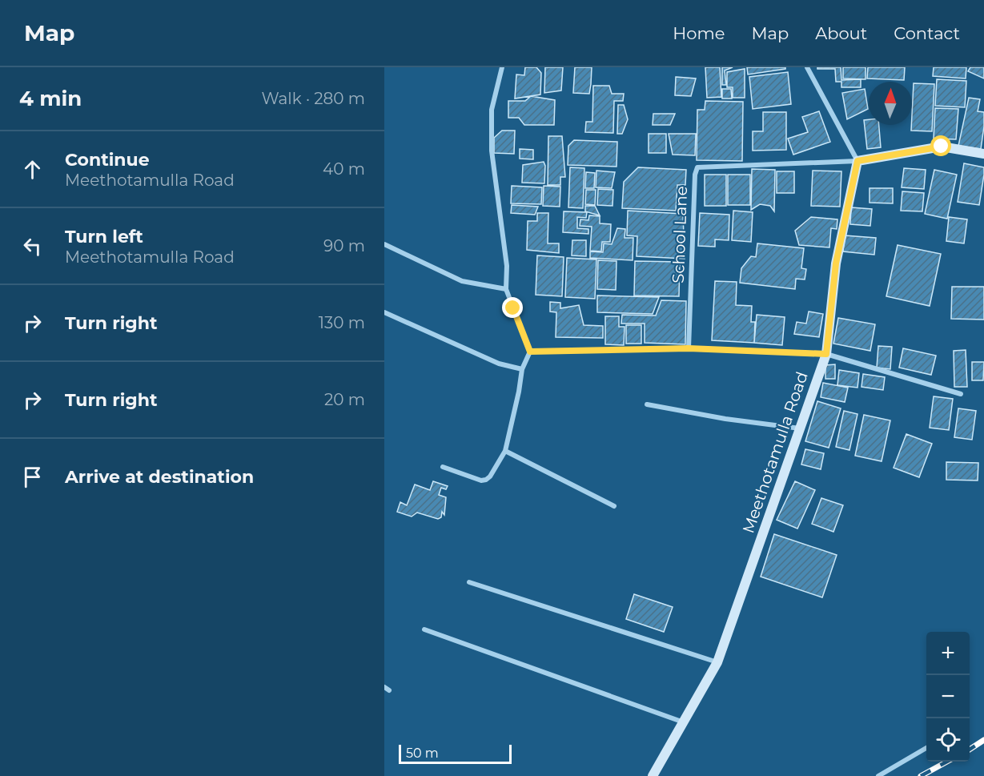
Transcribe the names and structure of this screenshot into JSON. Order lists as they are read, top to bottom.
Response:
{
  "streets": {
    "street": ["School Lane", "Meethotamulla Road"]
  },
  "crossings": [
    ["School Lane", "Meethotamulla Road"]
  ],
  "scale_bar": "50 m",
  "north": "top",
  "page": {
    "header": "Map",
    "nav": [
      "Home",
      "Map",
      "About",
      "Contact"
    ],
    "heading": ["4 min", "Walk · 280 m"],
    "list": [
      ["Continue", "Meethotamulla Road", "40 m"],
      ["Turn left", "Meethotamulla Road", "90 m"],
      ["Turn right", "130 m"],
      ["Turn right", "20 m"],
      "Arrive at destination"
    ],
    "map_buttons": ["+", "−"],
    "scale": "50 m"
  }
}
